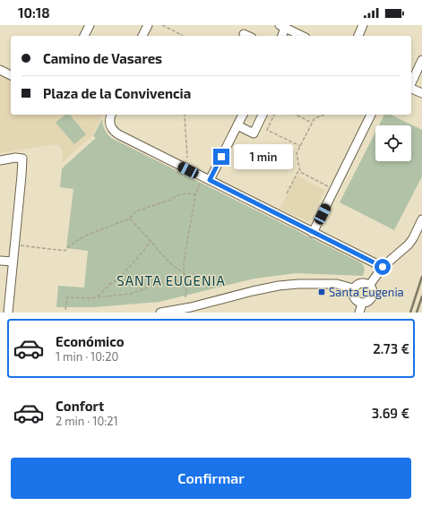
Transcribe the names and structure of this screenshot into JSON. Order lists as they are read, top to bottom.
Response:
{
  "districts": ["SANTA EUGENIA"],
  "places": {
    "transit": ["Santa Eugenia"]
  },
  "page": {
    "status": "10:18",
    "banner": ["Camino de Vasares", "Plaza de la Convivencia"],
    "bubble": "1 min",
    "list": [
      {
        "name": "Económico",
        "note": "1 min · 10:20",
        "value": "2.73 €"
      },
      {
        "name": "Confort",
        "note": "2 min · 10:21",
        "value": "3.69 €"
      }
    ],
    "buttons": "Confirmar"
  }
}
